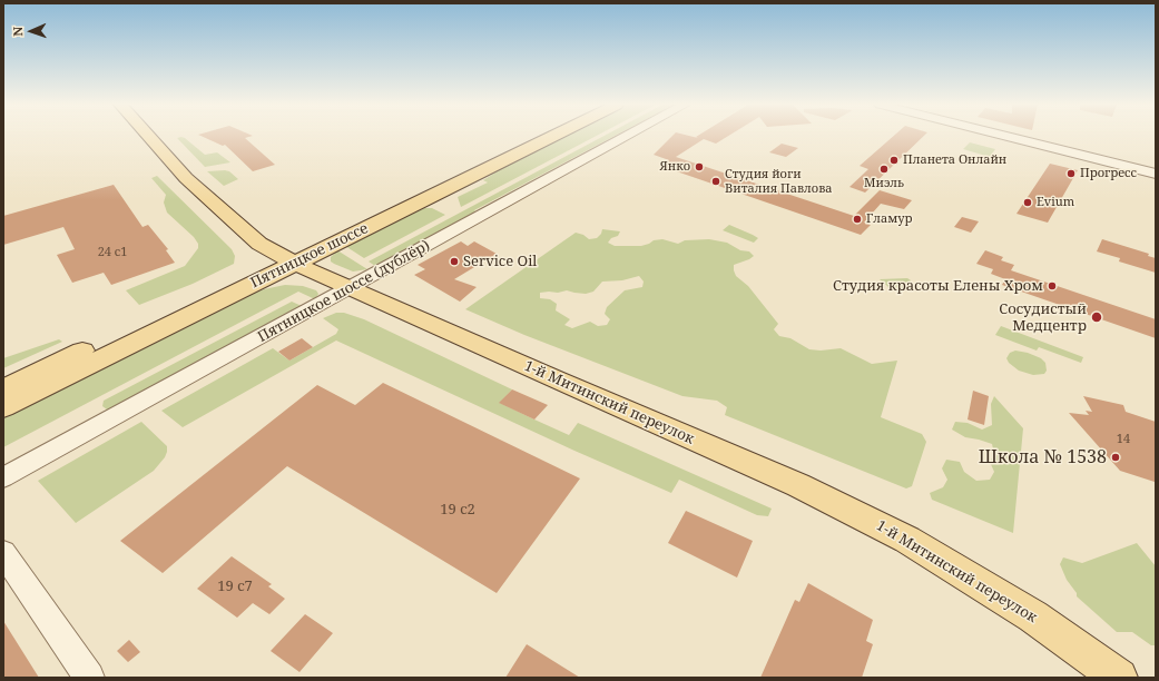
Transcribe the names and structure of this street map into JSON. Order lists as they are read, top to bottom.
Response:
{
  "streets": {
    "main road": ["Пятницкое шоссе", "1-й Митинский переулок"],
    "street": ["Пятницкое шоссе (дублёр)"]
  },
  "crossings": [
    ["Пятницкое шоссе", "1-й Митинский переулок"],
    ["Пятницкое шоссе (дублёр)", "1-й Митинский переулок"]
  ],
  "places": [
    "Планета Онлайн",
    "Янко",
    "Миэль",
    "Прогресс",
    "Студия йоги Виталия Павлова",
    "Evium",
    "Гламур",
    "Service Oil",
    "Студия красоты Елены Хром",
    "Сосудистый Медцентр",
    "Школа № 1538"
  ],
  "house_numbers": [
    "24 с1",
    "14",
    "19 с2",
    "19 с7"
  ],
  "north": "left"
}
